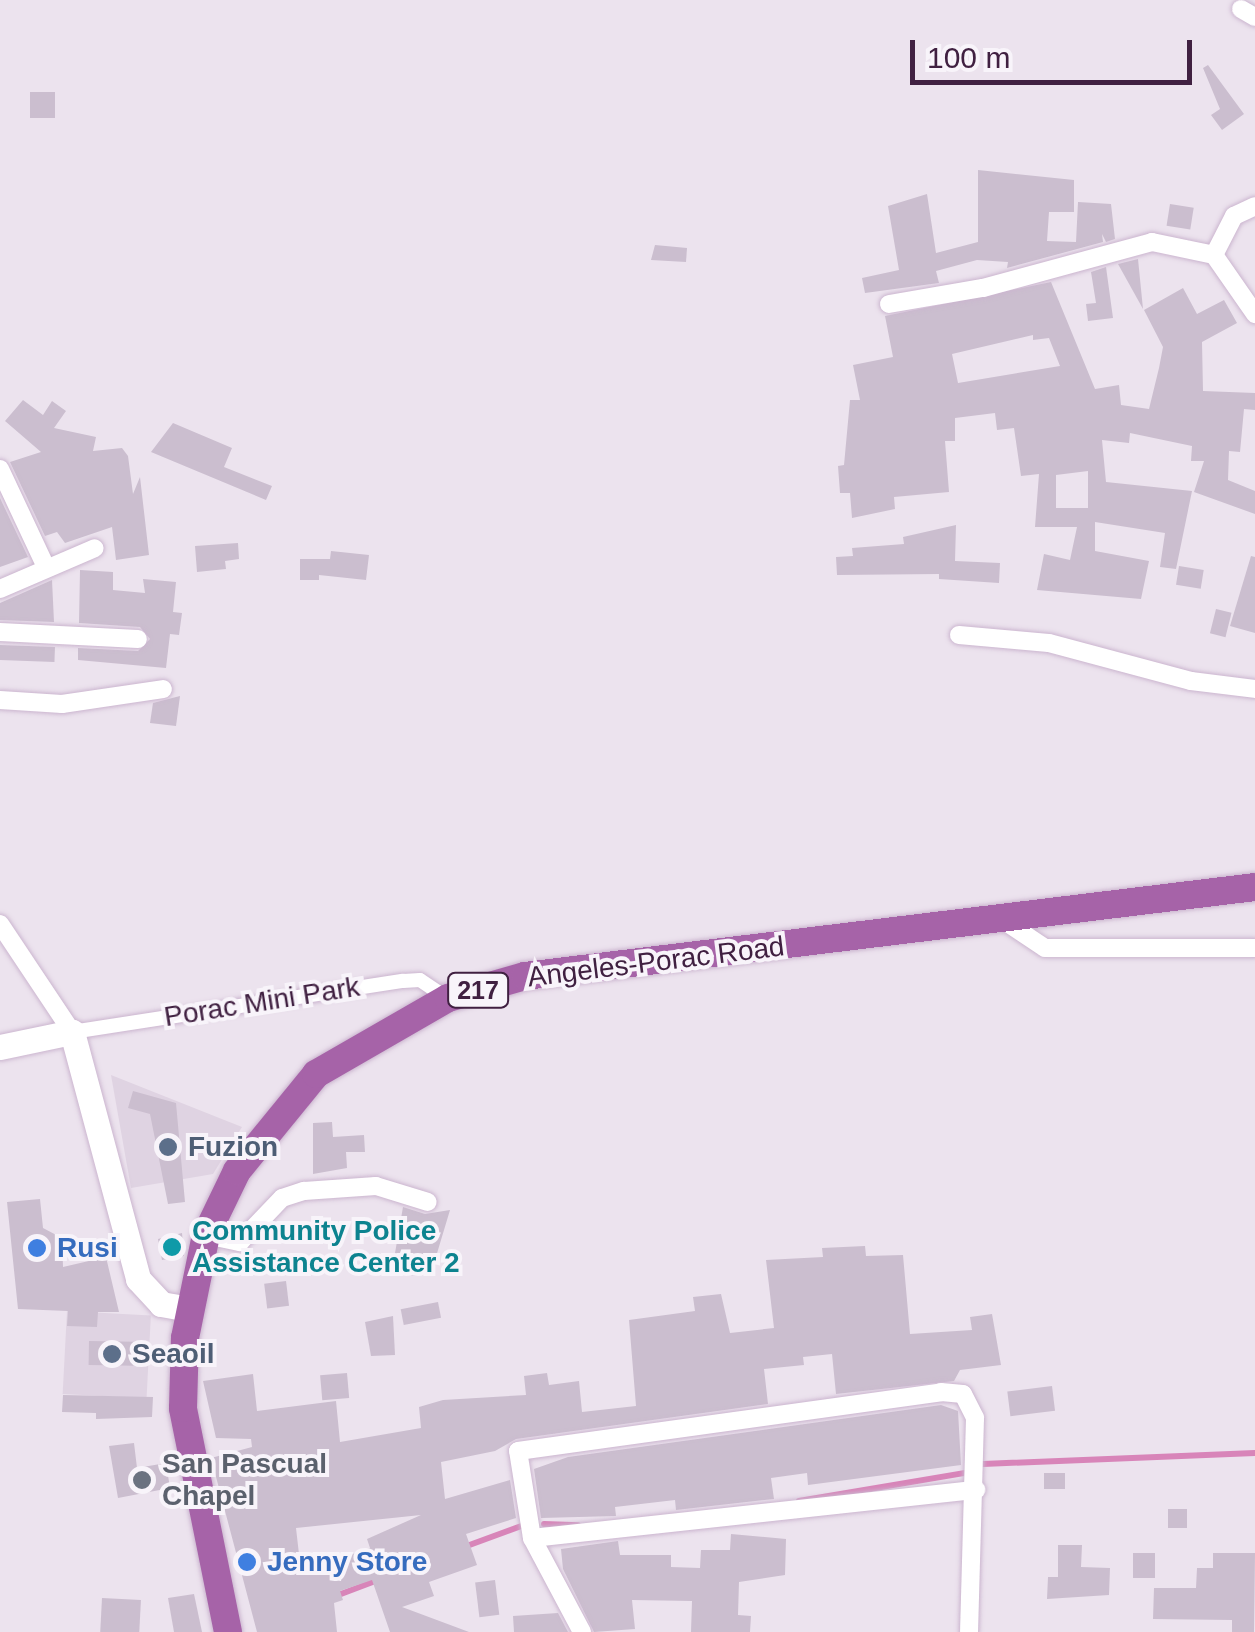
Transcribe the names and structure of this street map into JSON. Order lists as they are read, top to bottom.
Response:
{
  "streets": {
    "main road": ["Angeles-Porac Road", "217"],
    "street": ["Porac Mini Park"]
  },
  "crossings": [
    ["Angeles-Porac Road", "Porac Mini Park"]
  ],
  "places": [
    "Fuzion",
    "Community Police Assistance Center 2",
    "Rusi",
    "Seaoil",
    "San Pascual Chapel",
    "Jenny Store"
  ],
  "scale_bar": "100 m"
}
